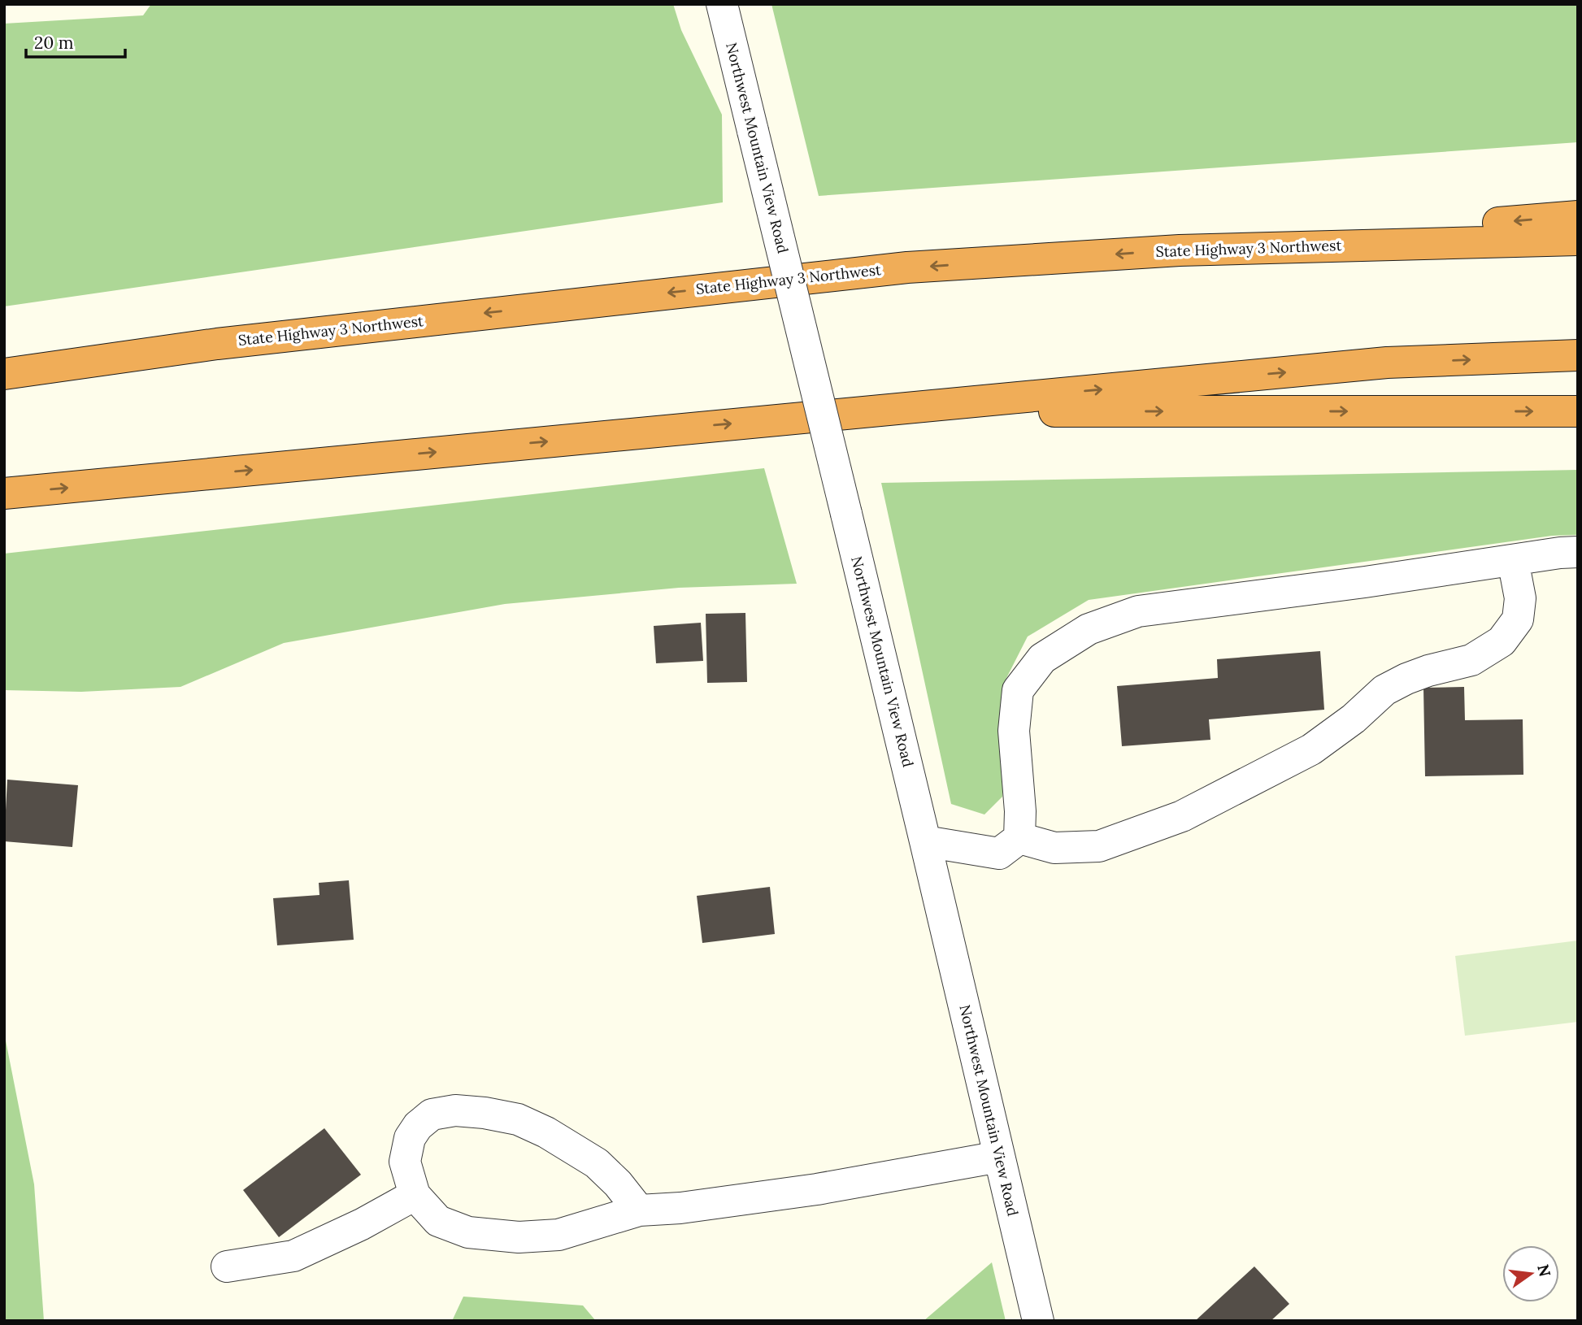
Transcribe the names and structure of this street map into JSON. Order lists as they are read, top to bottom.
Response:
{
  "streets": {
    "highway": ["State Highway 3 Northwest"],
    "street": ["Northwest Mountain View Road"]
  },
  "scale_bar": "20 m",
  "north": "right"
}
